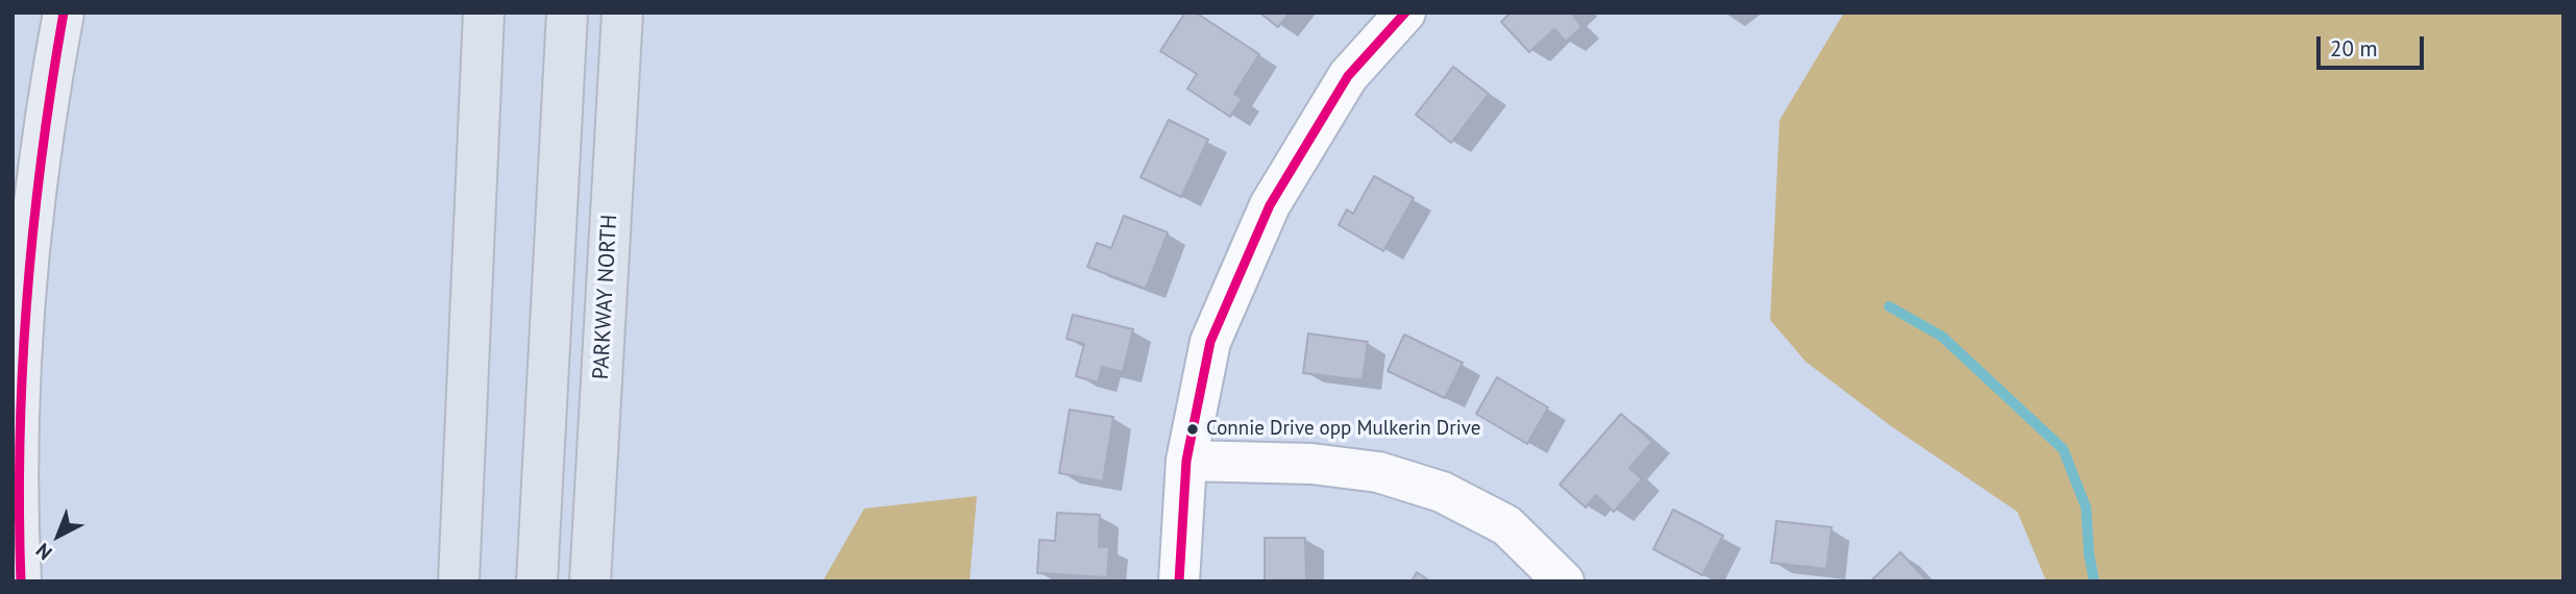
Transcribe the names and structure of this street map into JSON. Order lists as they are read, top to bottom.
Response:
{
  "streets": {
    "highway": ["PARKWAY NORTH"]
  },
  "places": ["Connie Drive opp Mulkerin Drive"],
  "scale_bar": "20 m",
  "north": "bottom left"
}
